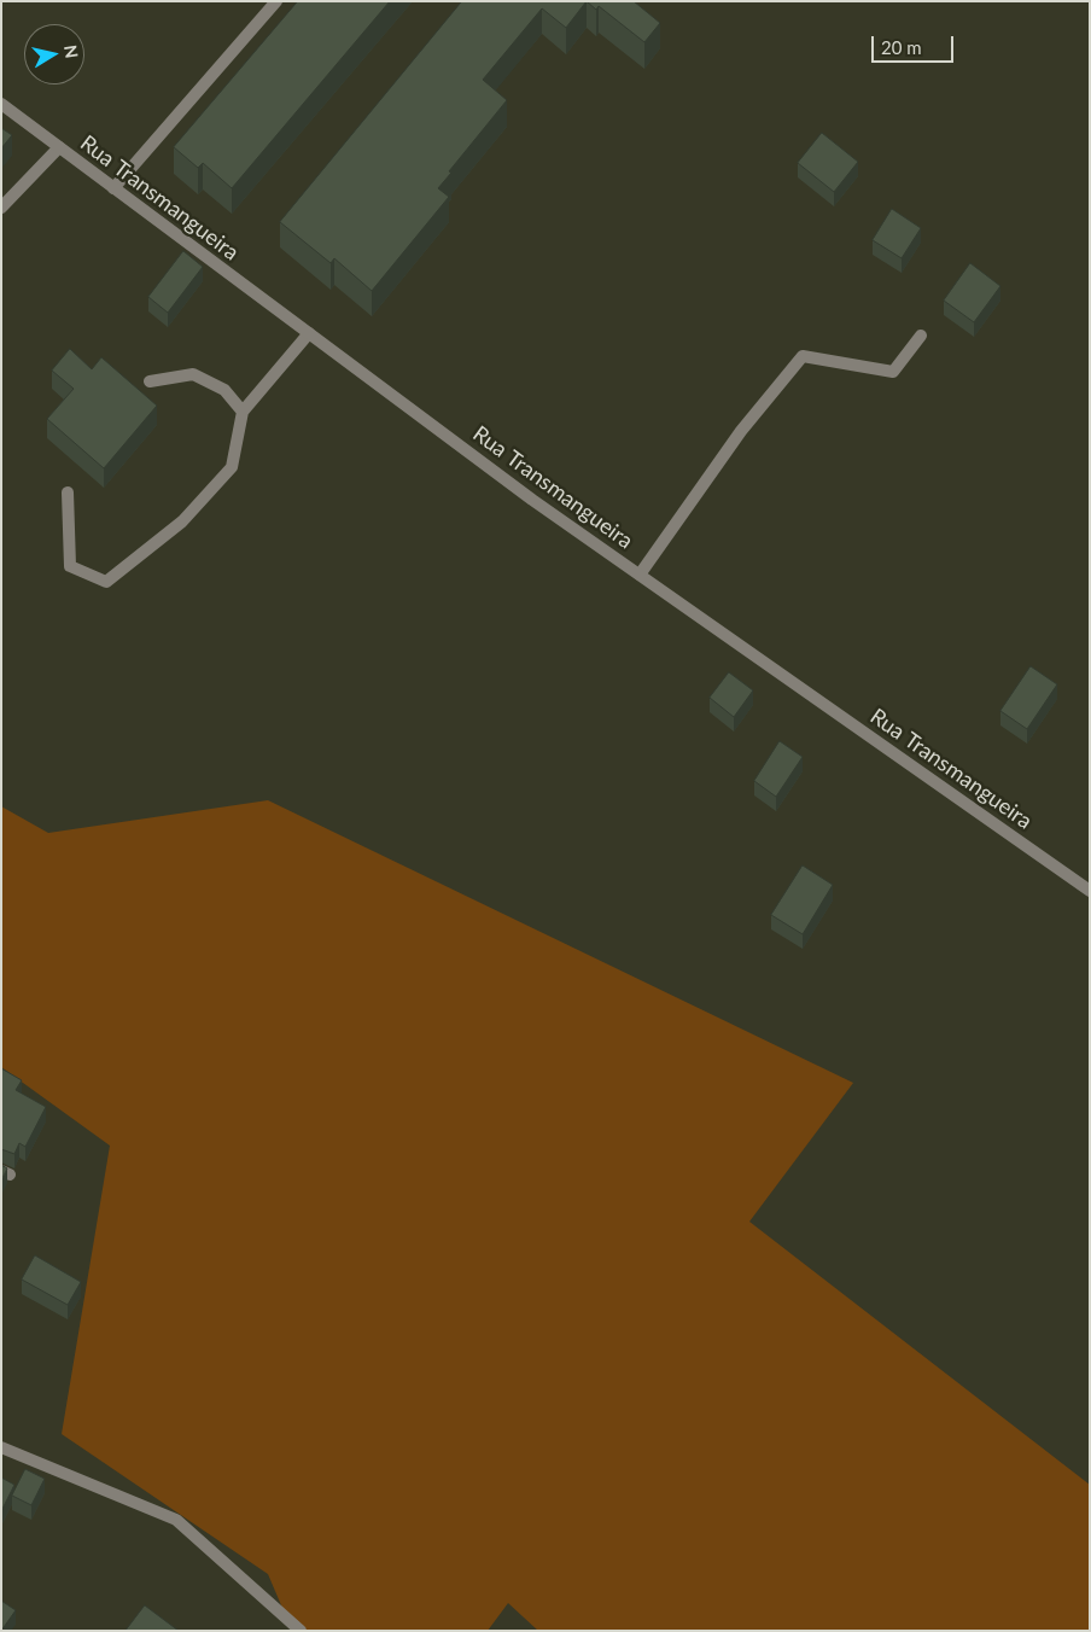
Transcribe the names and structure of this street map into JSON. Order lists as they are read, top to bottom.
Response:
{
  "streets": {
    "street": ["Rua Transmangueira"]
  },
  "scale_bar": "20 m",
  "north": "right"
}
